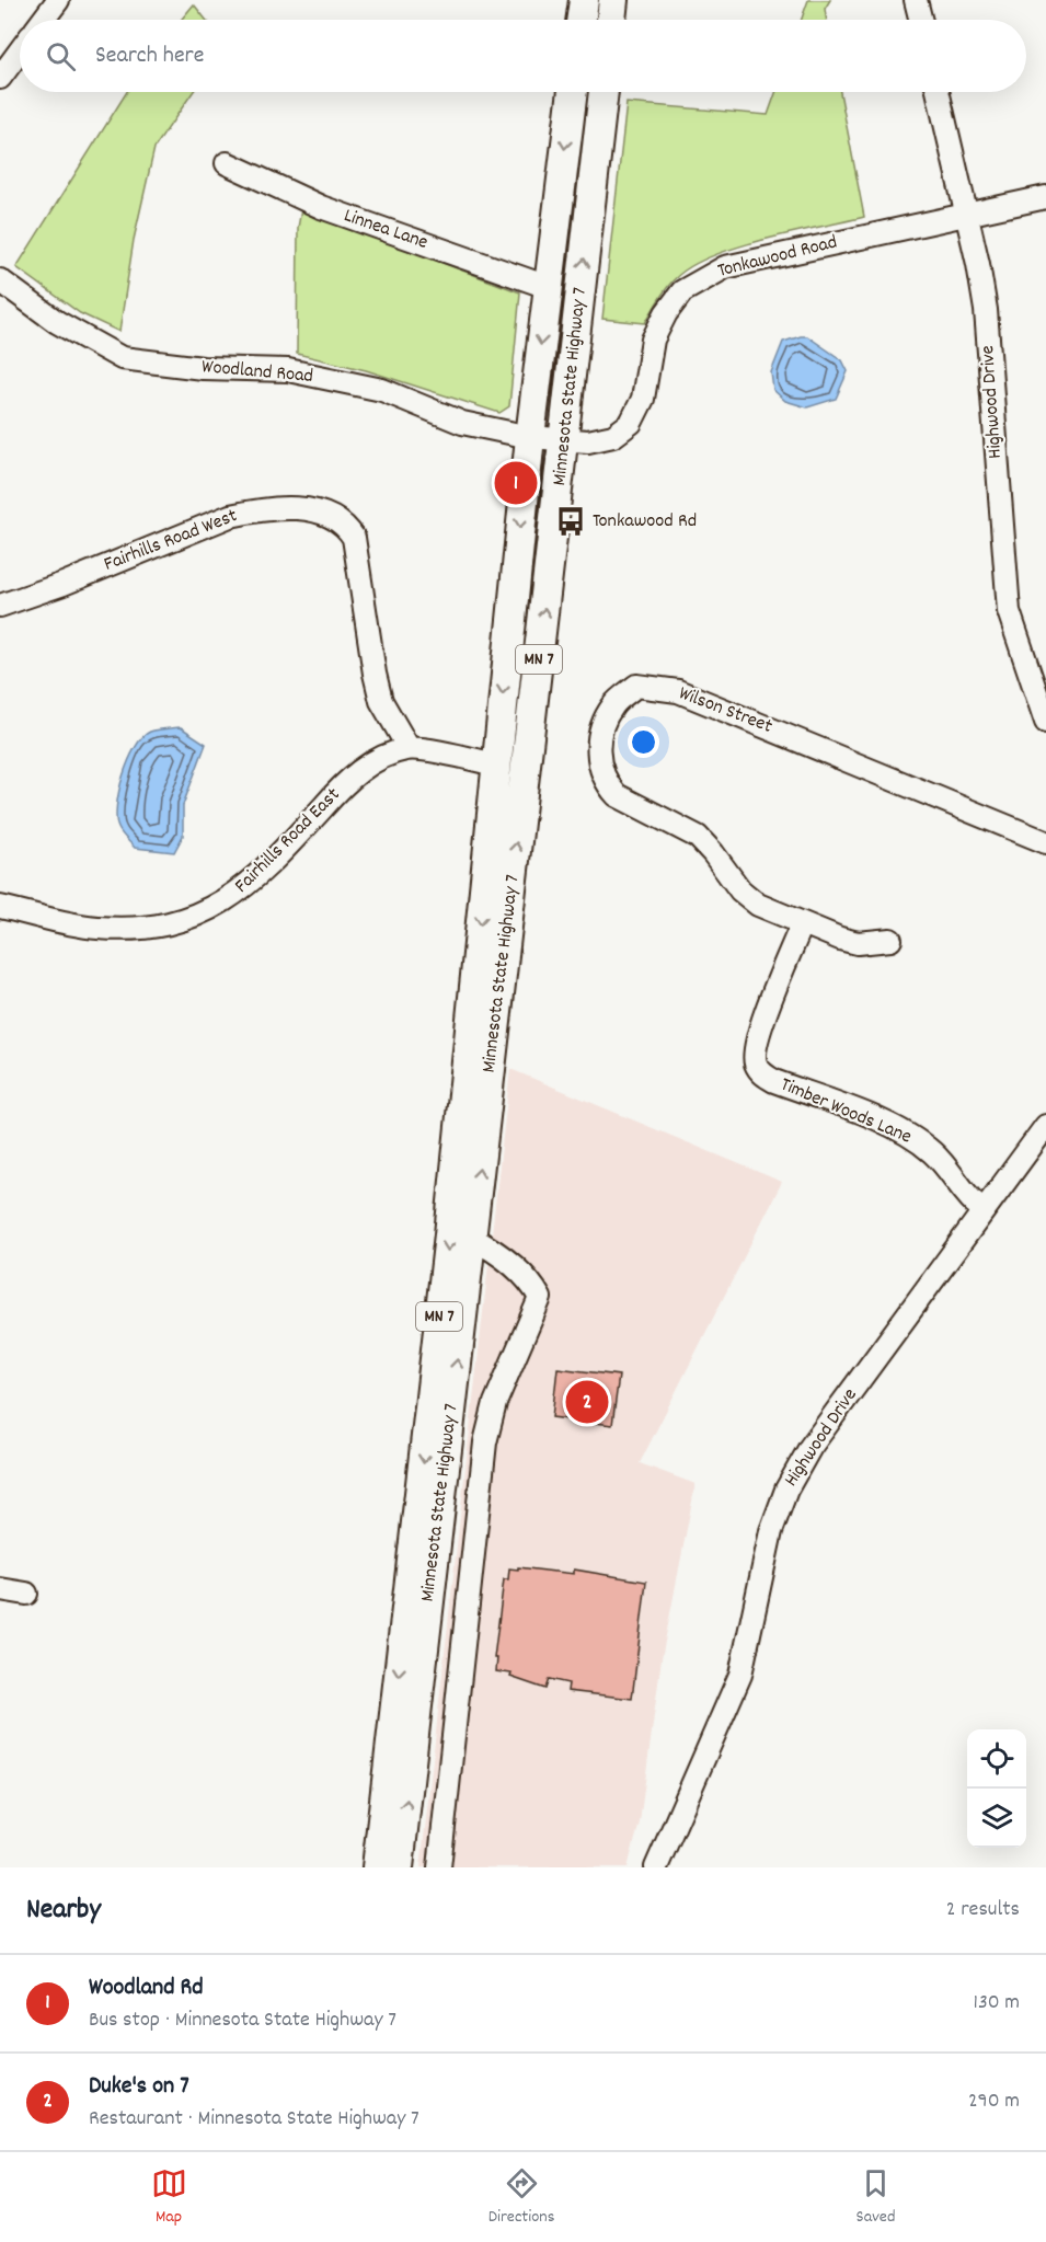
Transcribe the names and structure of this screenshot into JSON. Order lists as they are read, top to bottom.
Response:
{
  "streets": {
    "main road": ["Minnesota State Highway 7", "MN 7"],
    "street": [
      "Linnea Lane",
      "Tonkawood Road",
      "Woodland Road",
      "Highwood Drive",
      "Fairhills Road West",
      "Wilson Street",
      "Fairhills Road East",
      "Timber Woods Lane"
    ]
  },
  "crossings": [
    ["Linnea Lane", "Minnesota State Highway 7"],
    ["Tonkawood Road", "Woodland Road"],
    ["Tonkawood Road", "Minnesota State Highway 7"],
    ["Tonkawood Road", "Highwood Drive"],
    ["Woodland Road", "Minnesota State Highway 7"],
    ["Highwood Drive", "Timber Woods Lane"],
    ["Fairhills Road West", "Fairhills Road East"],
    ["Wilson Street", "Timber Woods Lane"]
  ],
  "places": {
    "bus stop": ["Tonkawood Rd"]
  },
  "page": {
    "search": "Search here",
    "pins": ["1", "2"],
    "heading": ["Nearby", "2 results"],
    "list": [
      {
        "mark": "1",
        "name": "Woodland Rd",
        "note": "Bus stop · Minnesota State Highway 7",
        "value": "130 m"
      },
      {
        "mark": "2",
        "name": "Duke's on 7",
        "note": "Restaurant · Minnesota State Highway 7",
        "value": "290 m"
      }
    ],
    "nav": ["Map", "Directions", "Saved"]
  }
}
